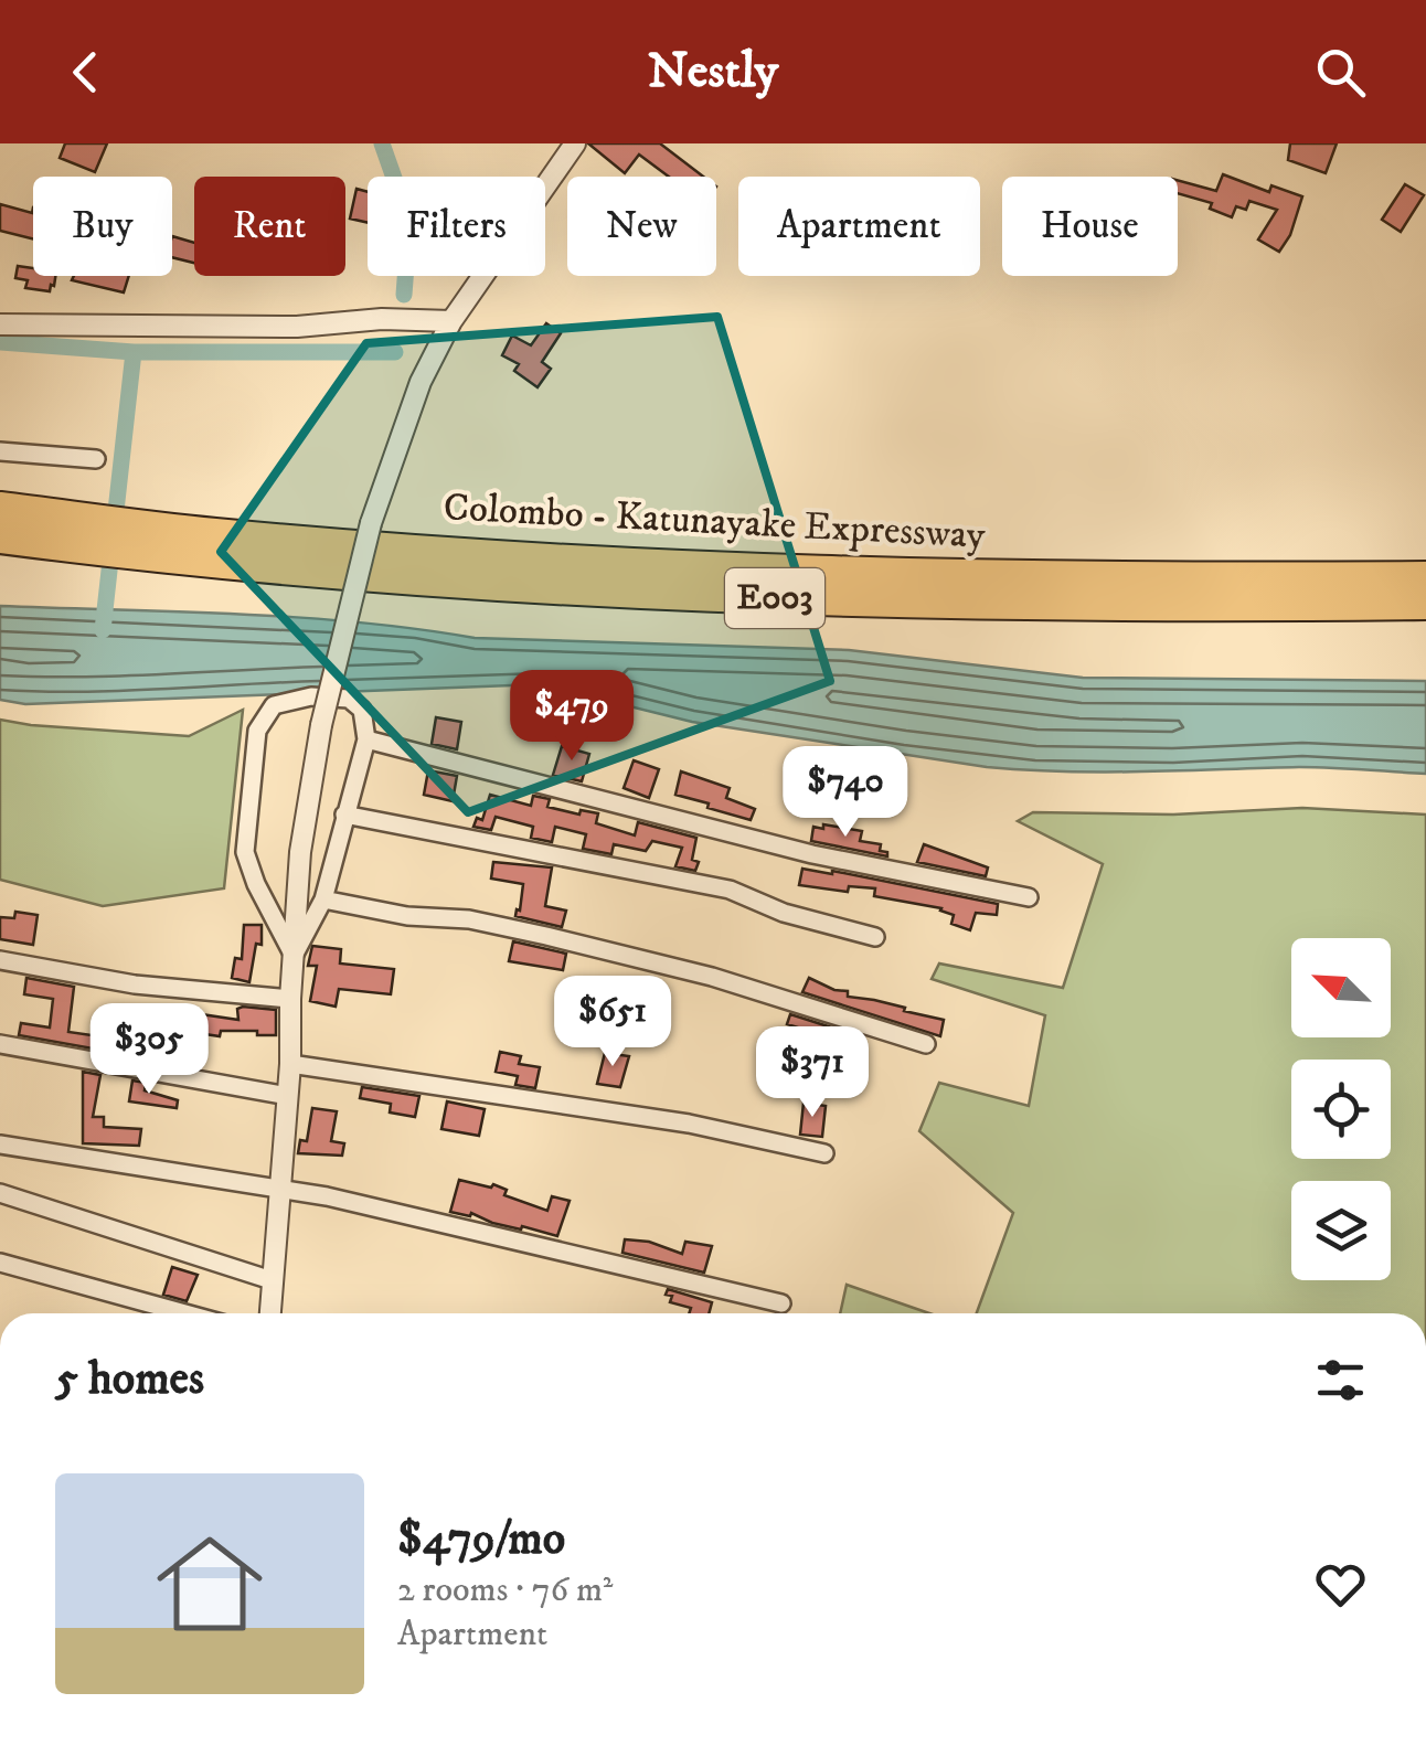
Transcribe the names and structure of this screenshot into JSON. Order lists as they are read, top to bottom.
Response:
{
  "streets": {
    "highway": ["Colombo - Katunayake Expressway", "E003"]
  },
  "north": "top left",
  "page": {
    "header": "Nestly",
    "chip": [
      "Buy",
      "Rent",
      "Filters",
      "New",
      "Apartment",
      "House"
    ],
    "price": [
      "$479",
      "$740",
      "$651",
      "$305",
      "$371"
    ],
    "heading": "5 homes",
    "list": [
      {
        "name": "$479/mo",
        "note": "2 rooms · 76 m² · Apartment"
      }
    ]
  }
}
